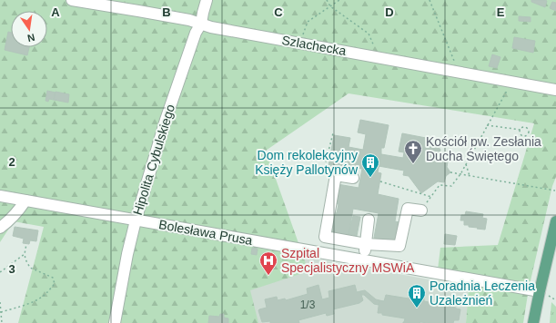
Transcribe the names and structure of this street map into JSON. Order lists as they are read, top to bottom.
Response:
{
  "streets": {
    "street": ["Szlachecka", "Hipolita Cybulskiego", "Bolesława Prusa"]
  },
  "crossings": [
    ["Szlachecka", "Hipolita Cybulskiego"],
    ["Hipolita Cybulskiego", "Bolesława Prusa"]
  ],
  "places": {
    "church": ["Kościół pw. Zesłania Ducha Świętego"],
    "building": ["Dom rekolekcyjny Księży Pallotynów", "Poradnia Leczenia Uzależnień"],
    "hospital": ["Szpital Specjalistyczny MSWiA"]
  },
  "house_numbers": ["1/3"],
  "north": "bottom",
  "grid": {
    "columns": [
      "A",
      "B",
      "C",
      "D",
      "E"
    ],
    "rows": ["2", "3"]
  }
}
